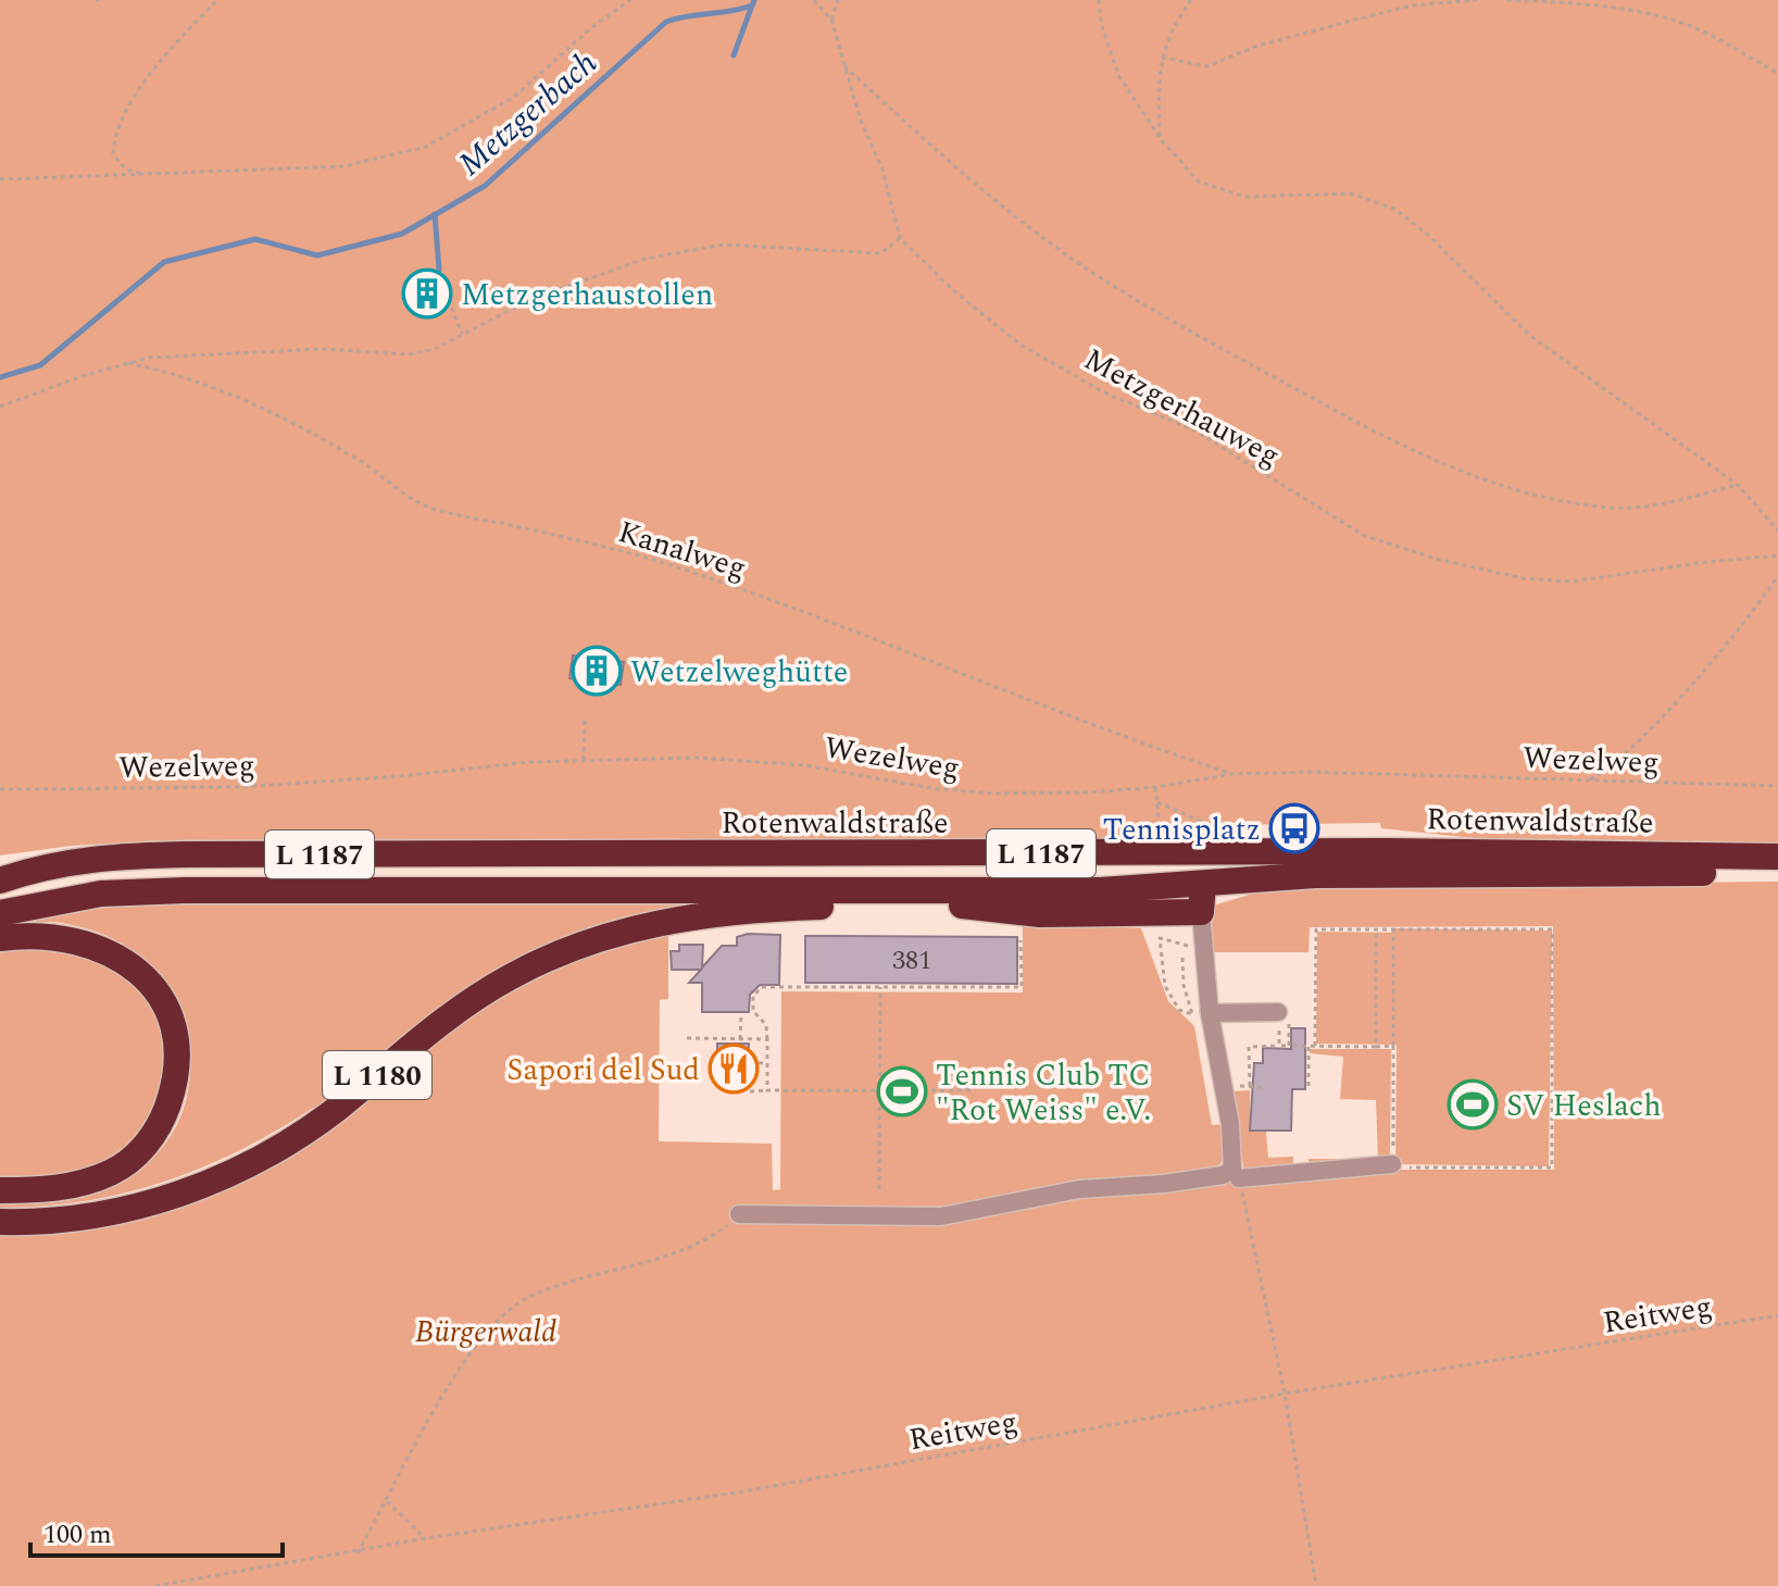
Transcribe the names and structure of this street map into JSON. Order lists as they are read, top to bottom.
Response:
{
  "streets": {
    "highway": ["Rotenwaldstraße", "L 1187", "L 1180"],
    "path": [
      "Metzgerhauweg",
      "Kanalweg",
      "Wezelweg",
      "Reitweg"
    ]
  },
  "crossings": [
    ["Kanalweg", "Wezelweg"],
    ["Rotenwaldstraße", "L 1180"],
    ["L 1187", "L 1180"]
  ],
  "water": ["Metzgerbach"],
  "parks": ["Bürgerwald"],
  "places": {
    "building": ["Metzgerhaustollen", "Wetzelweghütte"],
    "bus stop": ["Tennisplatz"],
    "restaurant": ["Sapori del Sud"],
    "sports": ["Tennis Club TC \"Rot Weiss\" e.V.", "SV Heslach"]
  },
  "house_numbers": ["381"],
  "scale_bar": "100 m"
}
